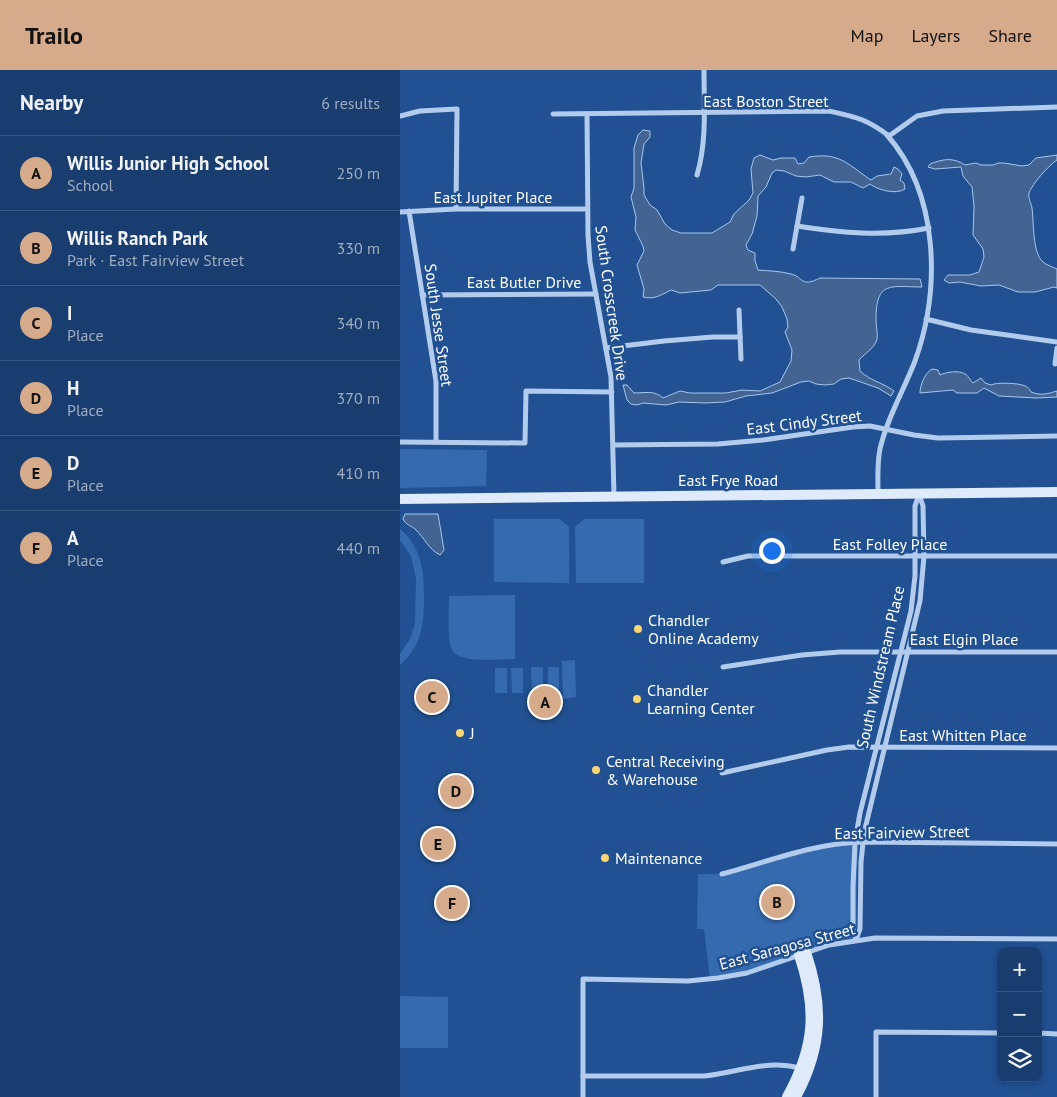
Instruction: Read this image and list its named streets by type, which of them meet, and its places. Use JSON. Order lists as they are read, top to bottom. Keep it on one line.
{"streets":{"street":["East Boston Street","East Jupiter Place","East Butler Drive","South Crosscreek Drive","South Jesse Street","East Cindy Street","East Frye Road","East Folley Place","East Elgin Place","South Windstream Place","East Whitten Place","East Fairview Street","East Saragosa Street"]},"crossings":[["East Boston Street","South Crosscreek Drive"],["East Jupiter Place","South Crosscreek Drive"],["East Jupiter Place","South Jesse Street"],["East Butler Drive","South Crosscreek Drive"],["East Butler Drive","South Jesse Street"],["South Crosscreek Drive","East Cindy Street"],["South Crosscreek Drive","East Frye Road"],["East Frye Road","South Windstream Place"],["East Folley Place","South Windstream Place"],["East Elgin Place","South Windstream Place"],["South Windstream Place","East Whitten Place"],["South Windstream Place","East Fairview Street"],["South Windstream Place","East Saragosa Street"]],"places":["Chandler Online Academy","Chandler Learning Center","J","Central Receiving & Warehouse","Maintenance"],"page":{"header":"Trailo","nav":["Map","Layers","Share"],"heading":["Nearby","6 results"],"list":[{"mark":"A","name":"Willis Junior High School","note":"School","value":"250 m"},{"mark":"B","name":"Willis Ranch Park","note":"Park · East Fairview Street","value":"330 m"},{"mark":"C","name":"I","note":"Place","value":"340 m"},{"mark":"D","name":"H","note":"Place","value":"370 m"},{"mark":"E","name":"D","note":"Place","value":"410 m"},{"mark":"F","name":"A","note":"Place","value":"440 m"}],"pins":["C","A","D","E","B","F"],"map_buttons":["+","−"]}}
